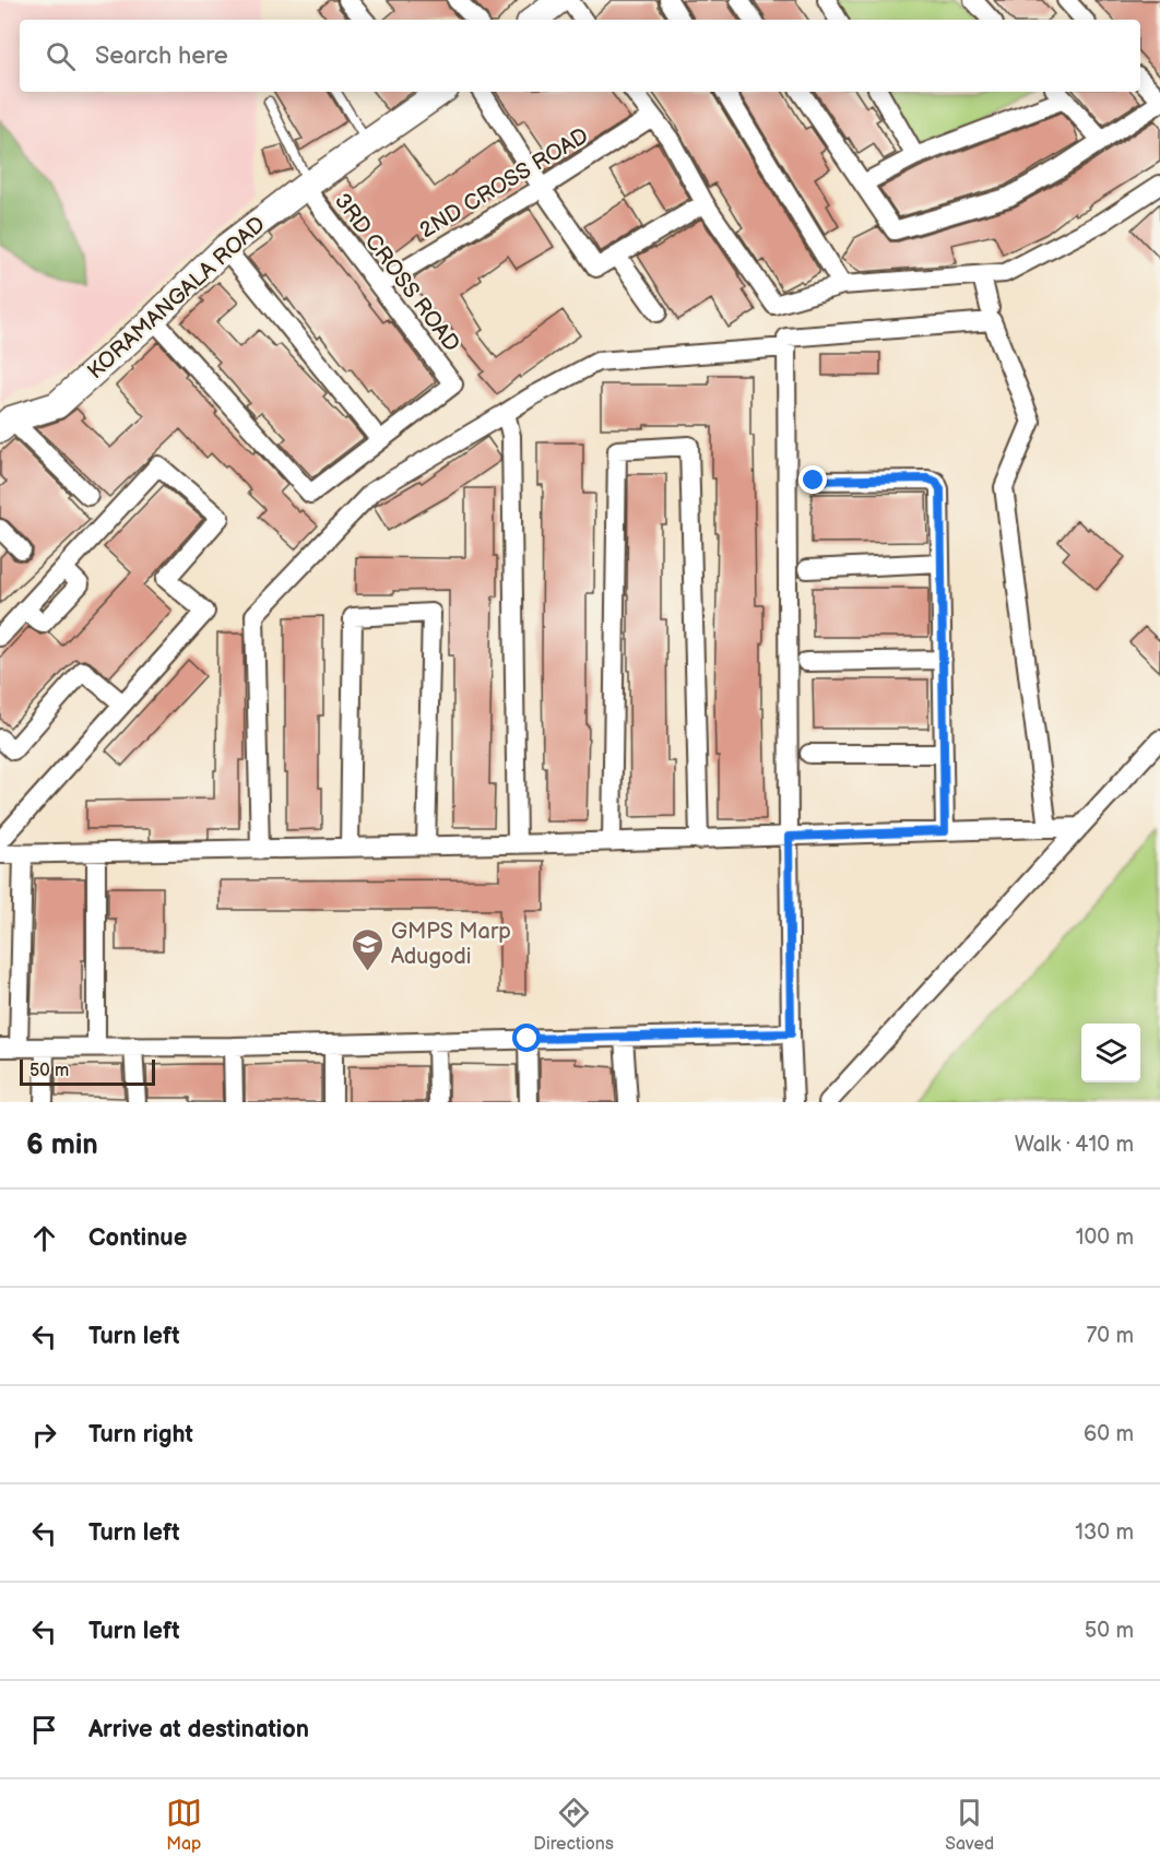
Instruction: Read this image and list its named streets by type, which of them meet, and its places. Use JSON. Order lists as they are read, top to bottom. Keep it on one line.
{"streets":{"street":["2ND CROSS ROAD","3RD CROSS ROAD","KORAMANGALA ROAD"]},"crossings":[["2ND CROSS ROAD","3RD CROSS ROAD"],["3RD CROSS ROAD","KORAMANGALA ROAD"]],"places":{"school or university":["GMPS Marp Adugodi"]},"scale_bar":"50 m","page":{"search":"Search here","scale":"50 m","heading":["6 min","Walk · 410 m"],"list":[["Continue","100 m"],["Turn left","70 m"],["Turn right","60 m"],["Turn left","130 m"],["Turn left","50 m"],"Arrive at destination"],"nav":["Map","Directions","Saved"]}}
